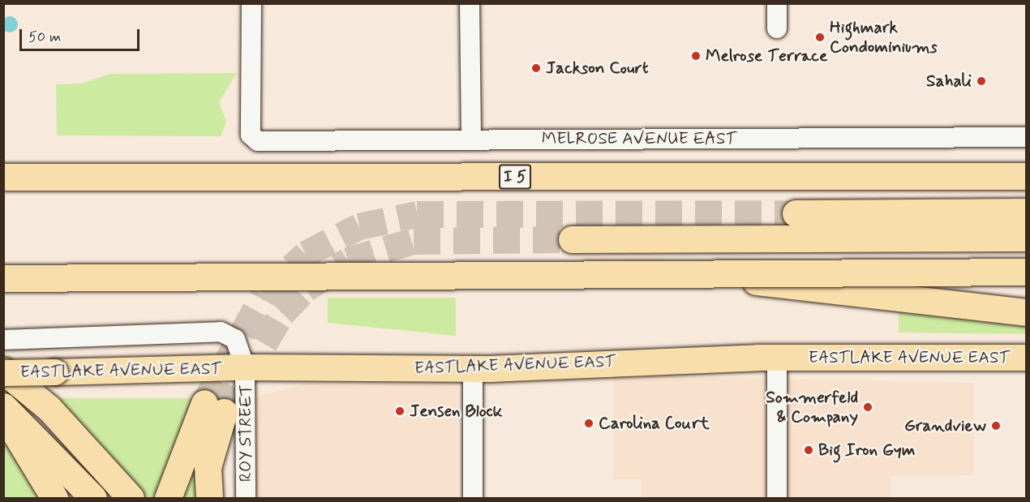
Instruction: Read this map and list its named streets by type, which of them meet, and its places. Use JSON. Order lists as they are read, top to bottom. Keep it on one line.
{"streets":{"highway":["I 5"],"main road":["EASTLAKE AVENUE EAST"],"street":["MELROSE AVENUE EAST","ROY STREET"]},"crossings":[["EASTLAKE AVENUE EAST","ROY STREET"]],"places":["Highmark Condominiums","Melrose Terrace","Jackson Court","Sahali","Sommerfeld & Company","Jensen Block","Carolina Court","Grandview","Big Iron Gym"],"scale_bar":"50 m"}
